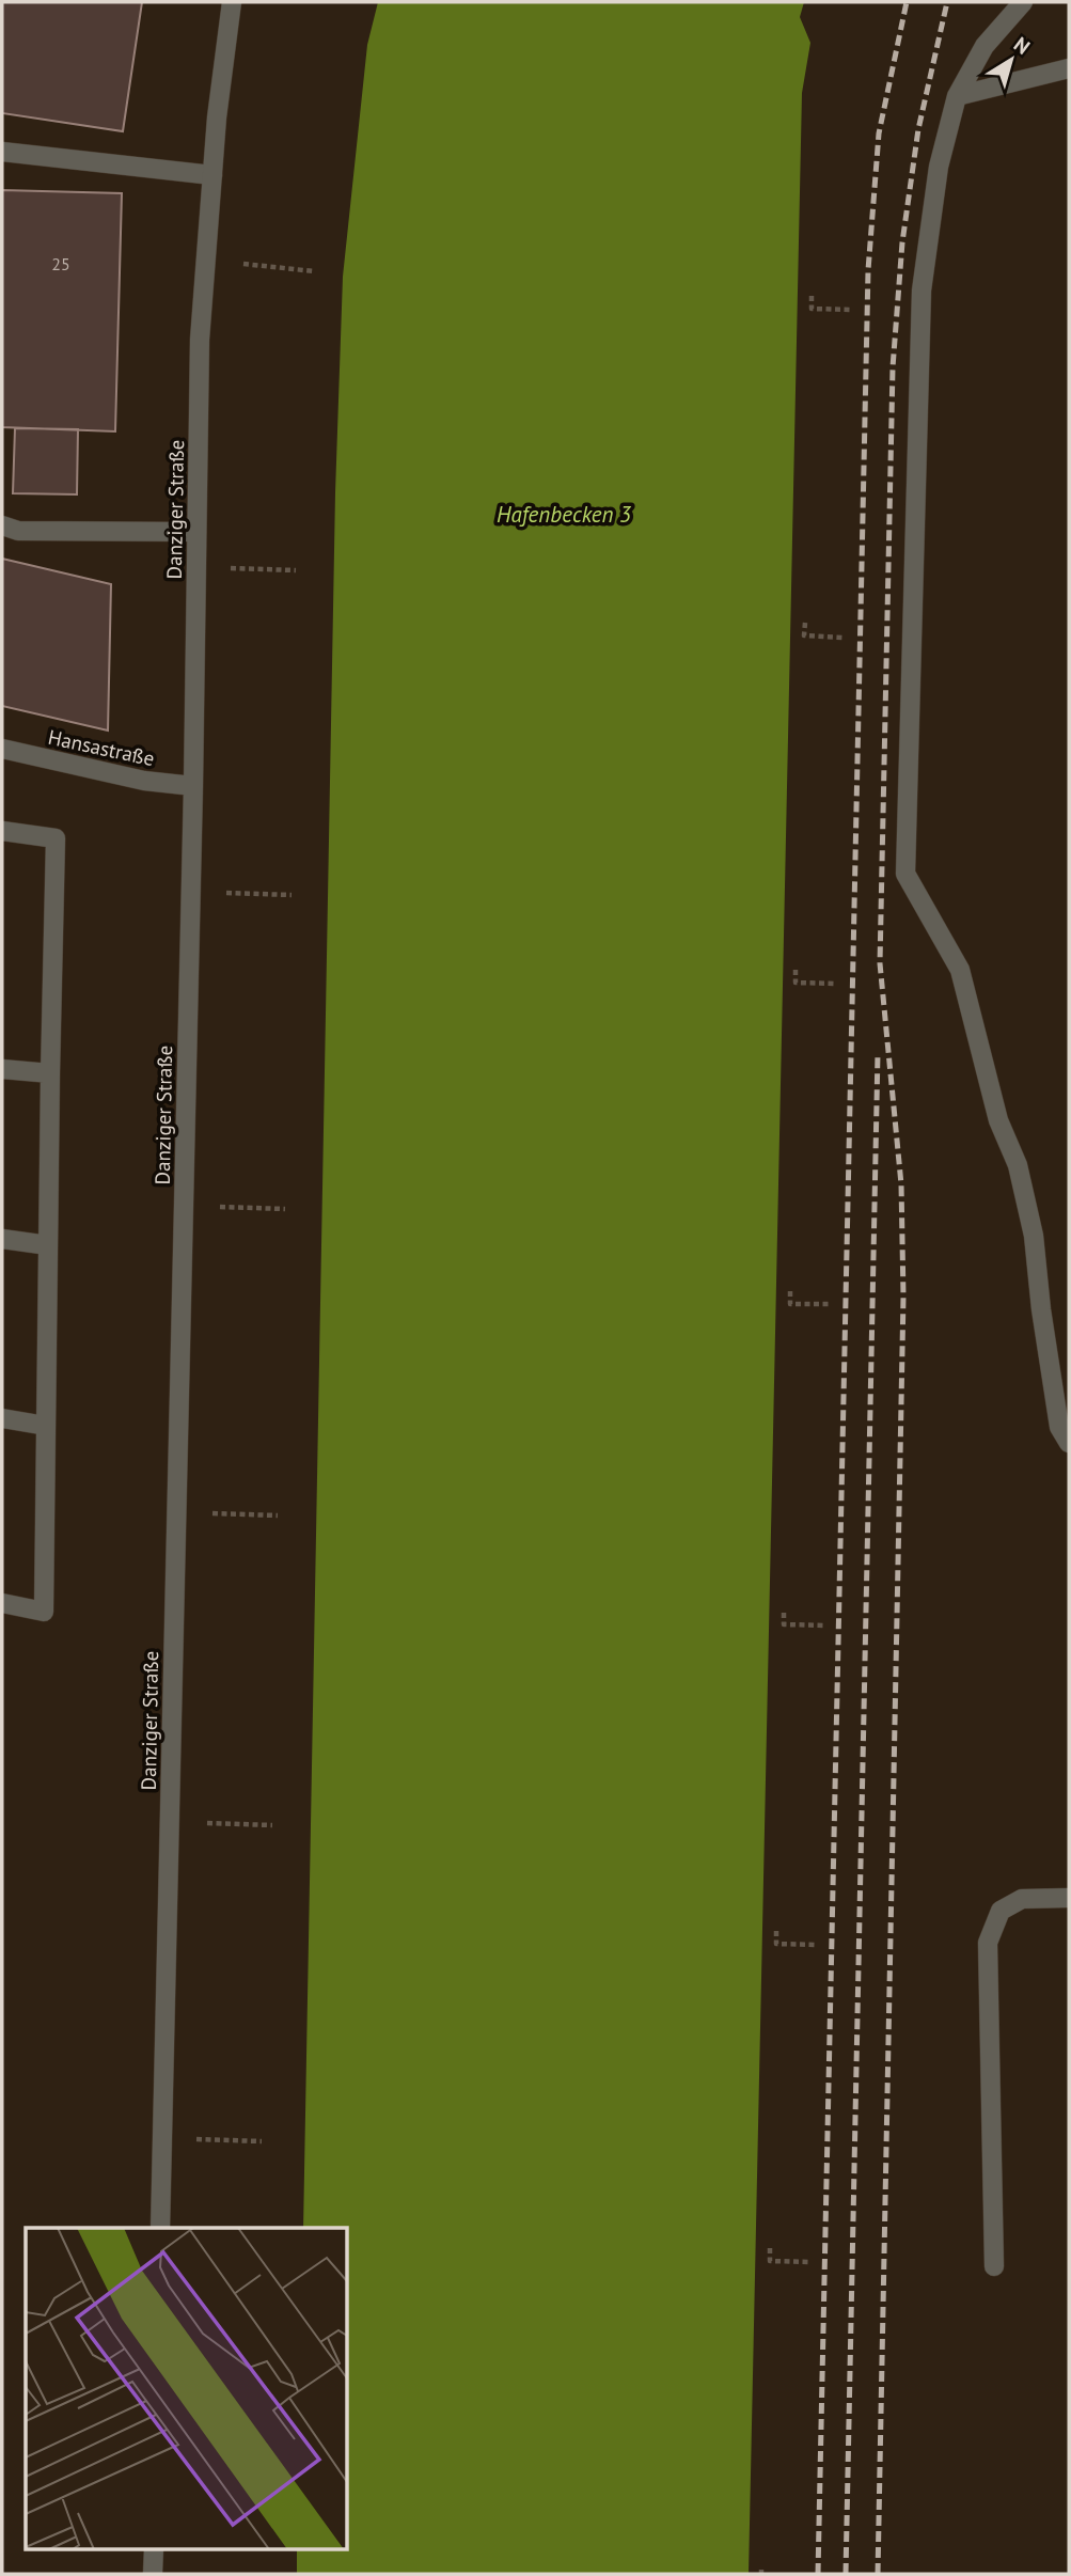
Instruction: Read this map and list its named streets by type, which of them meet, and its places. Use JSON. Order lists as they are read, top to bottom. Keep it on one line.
{"streets":{"street":["Danziger Straße","Hansastraße"]},"crossings":[["Danziger Straße","Hansastraße"]],"water":["Hafenbecken 3"],"house_numbers":["25"],"north":"top right"}
